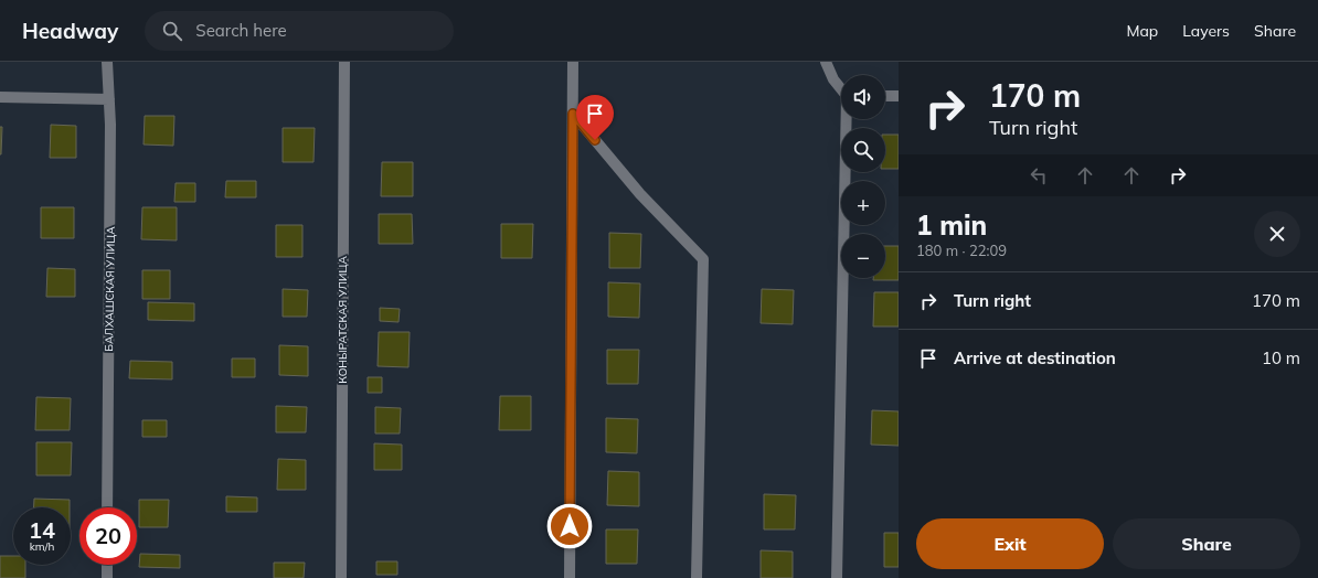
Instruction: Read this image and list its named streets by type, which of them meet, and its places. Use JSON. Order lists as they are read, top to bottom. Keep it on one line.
{"streets":{"street":["БАЛХАШСКАЯ УЛИЦА","КОНЫРАТСКАЯ УЛИЦА"]},"page":{"header":"Headway","search":"Search here","nav":["Map","Layers","Share"],"turn":["170 m","Turn right"],"map_buttons":["+","−"],"heading":["1 min","180 m · 22:09"],"list":[{"name":"Turn right","value":"170 m"},{"name":"Arrive at destination","value":"10 m"}],"speed":"14 km/h","limit":"20","buttons":["Exit","Share"]}}
